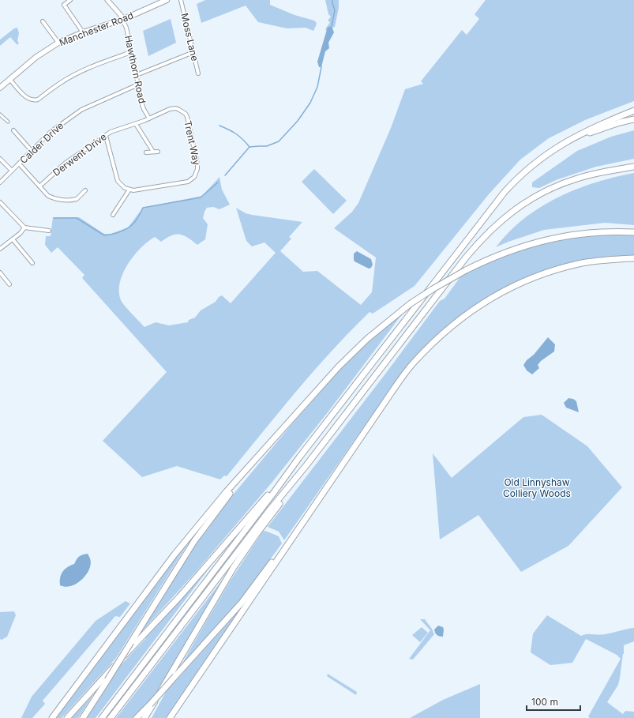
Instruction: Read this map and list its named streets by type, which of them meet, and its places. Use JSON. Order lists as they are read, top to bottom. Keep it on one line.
{"streets":{"main road":["Manchester Road"],"street":["Moss Lane","Hawthorn Road","Calder Drive","Trent Way","Derwent Drive"]},"crossings":[["Manchester Road","Hawthorn Road"],["Hawthorn Road","Calder Drive"],["Hawthorn Road","Trent Way"],["Hawthorn Road","Derwent Drive"],["Trent Way","Derwent Drive"]],"parks":["Old Linnyshaw Colliery Woods"],"scale_bar":"100 m"}
